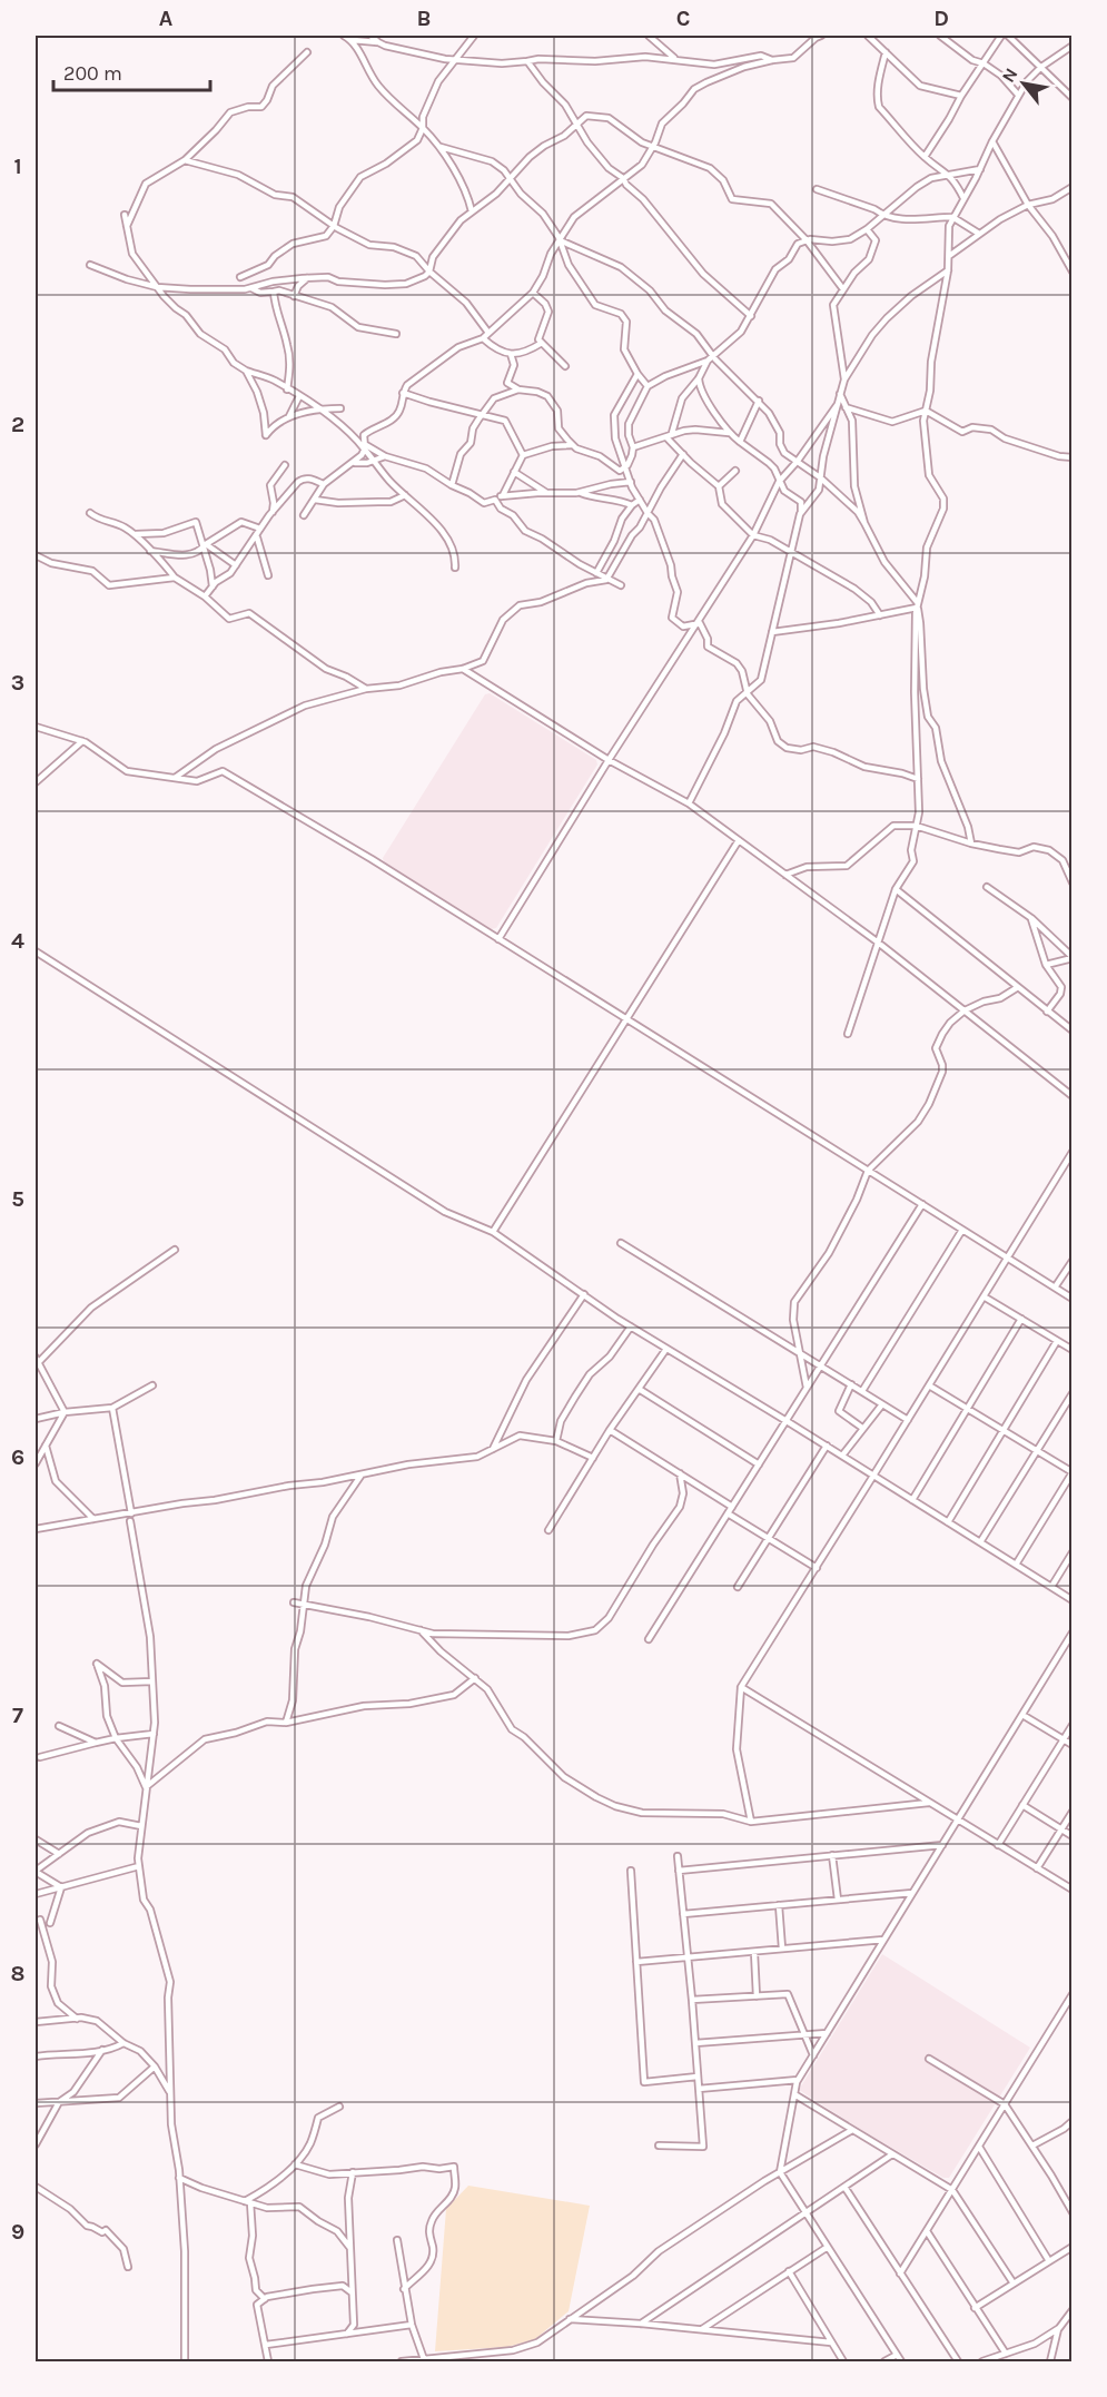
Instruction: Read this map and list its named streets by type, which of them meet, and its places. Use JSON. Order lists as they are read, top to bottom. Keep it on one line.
{"scale_bar":"200 m","north":"top left","grid":{"columns":["A","B","C","D"],"rows":["1","2","3","4","5","6","7","8","9"]}}
